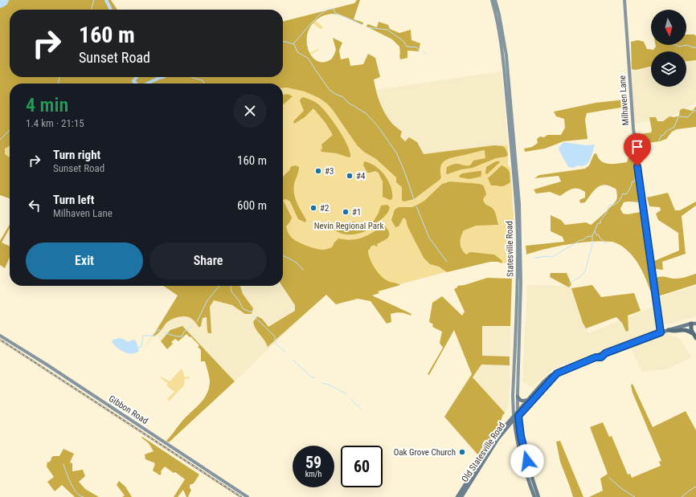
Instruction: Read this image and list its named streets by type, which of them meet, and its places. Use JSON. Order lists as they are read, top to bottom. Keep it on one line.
{"streets":{"main road":["Milhaven Lane","Statesville Road","Gibbon Road","Old Statesville Road"]},"crossings":[["Statesville Road","Old Statesville Road"]],"parks":["Nevin Regional Park"],"places":["#3","#4","#2","#1","Oak Grove Church"],"north":"bottom","page":{"turn":["160 m","Sunset Road"],"heading":["4 min","1.4 km · 21:15"],"list":[{"name":"Turn right","note":"Sunset Road","value":"160 m"},{"name":"Turn left","note":"Milhaven Lane","value":"600 m"}],"buttons":["Exit","Share"],"speed":"59 km/h","limit":"60"}}
